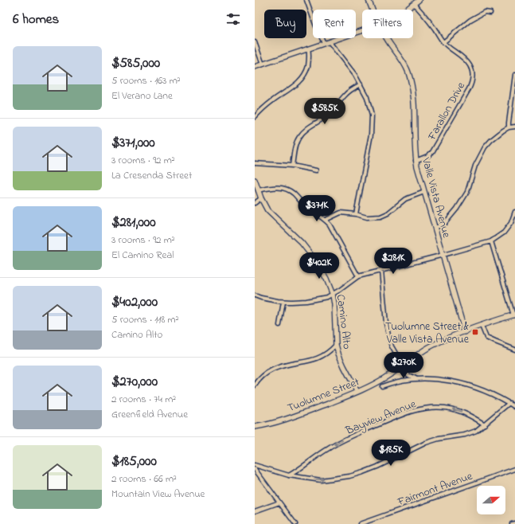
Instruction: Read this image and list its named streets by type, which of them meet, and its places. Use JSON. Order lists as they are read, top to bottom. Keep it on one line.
{"streets":{"street":["Farallon Drive","Valle Vista Avenue","Camino Alto","Tuolumne Street","Bayview Avenue","Fairmont Avenue"]},"crossings":[["Farallon Drive","Valle Vista Avenue"],["Valle Vista Avenue","Tuolumne Street"],["Camino Alto","Tuolumne Street"]],"places":{"transit":["Tuolumne Street & Valle Vista Avenue"]},"north":"right","page":{"heading":"6 homes","chip":["Buy","Rent","Filters"],"list":[{"name":"$585,000","note":"5 rooms · 163 m² · El Verano Lane"},{"name":"$371,000","note":"3 rooms · 92 m² · La Cresenda Street"},{"name":"$281,000","note":"3 rooms · 92 m² · El Camino Real"},{"name":"$402,000","note":"5 rooms · 118 m² · Camino Alto"},{"name":"$270,000","note":"2 rooms · 74 m² · Greenfield Avenue"},{"name":"$185,000","note":"2 rooms · 66 m² · Mountain View Avenue"}],"price":["$585K","$371K","$281K","$402K","$270K","$185K"]}}
